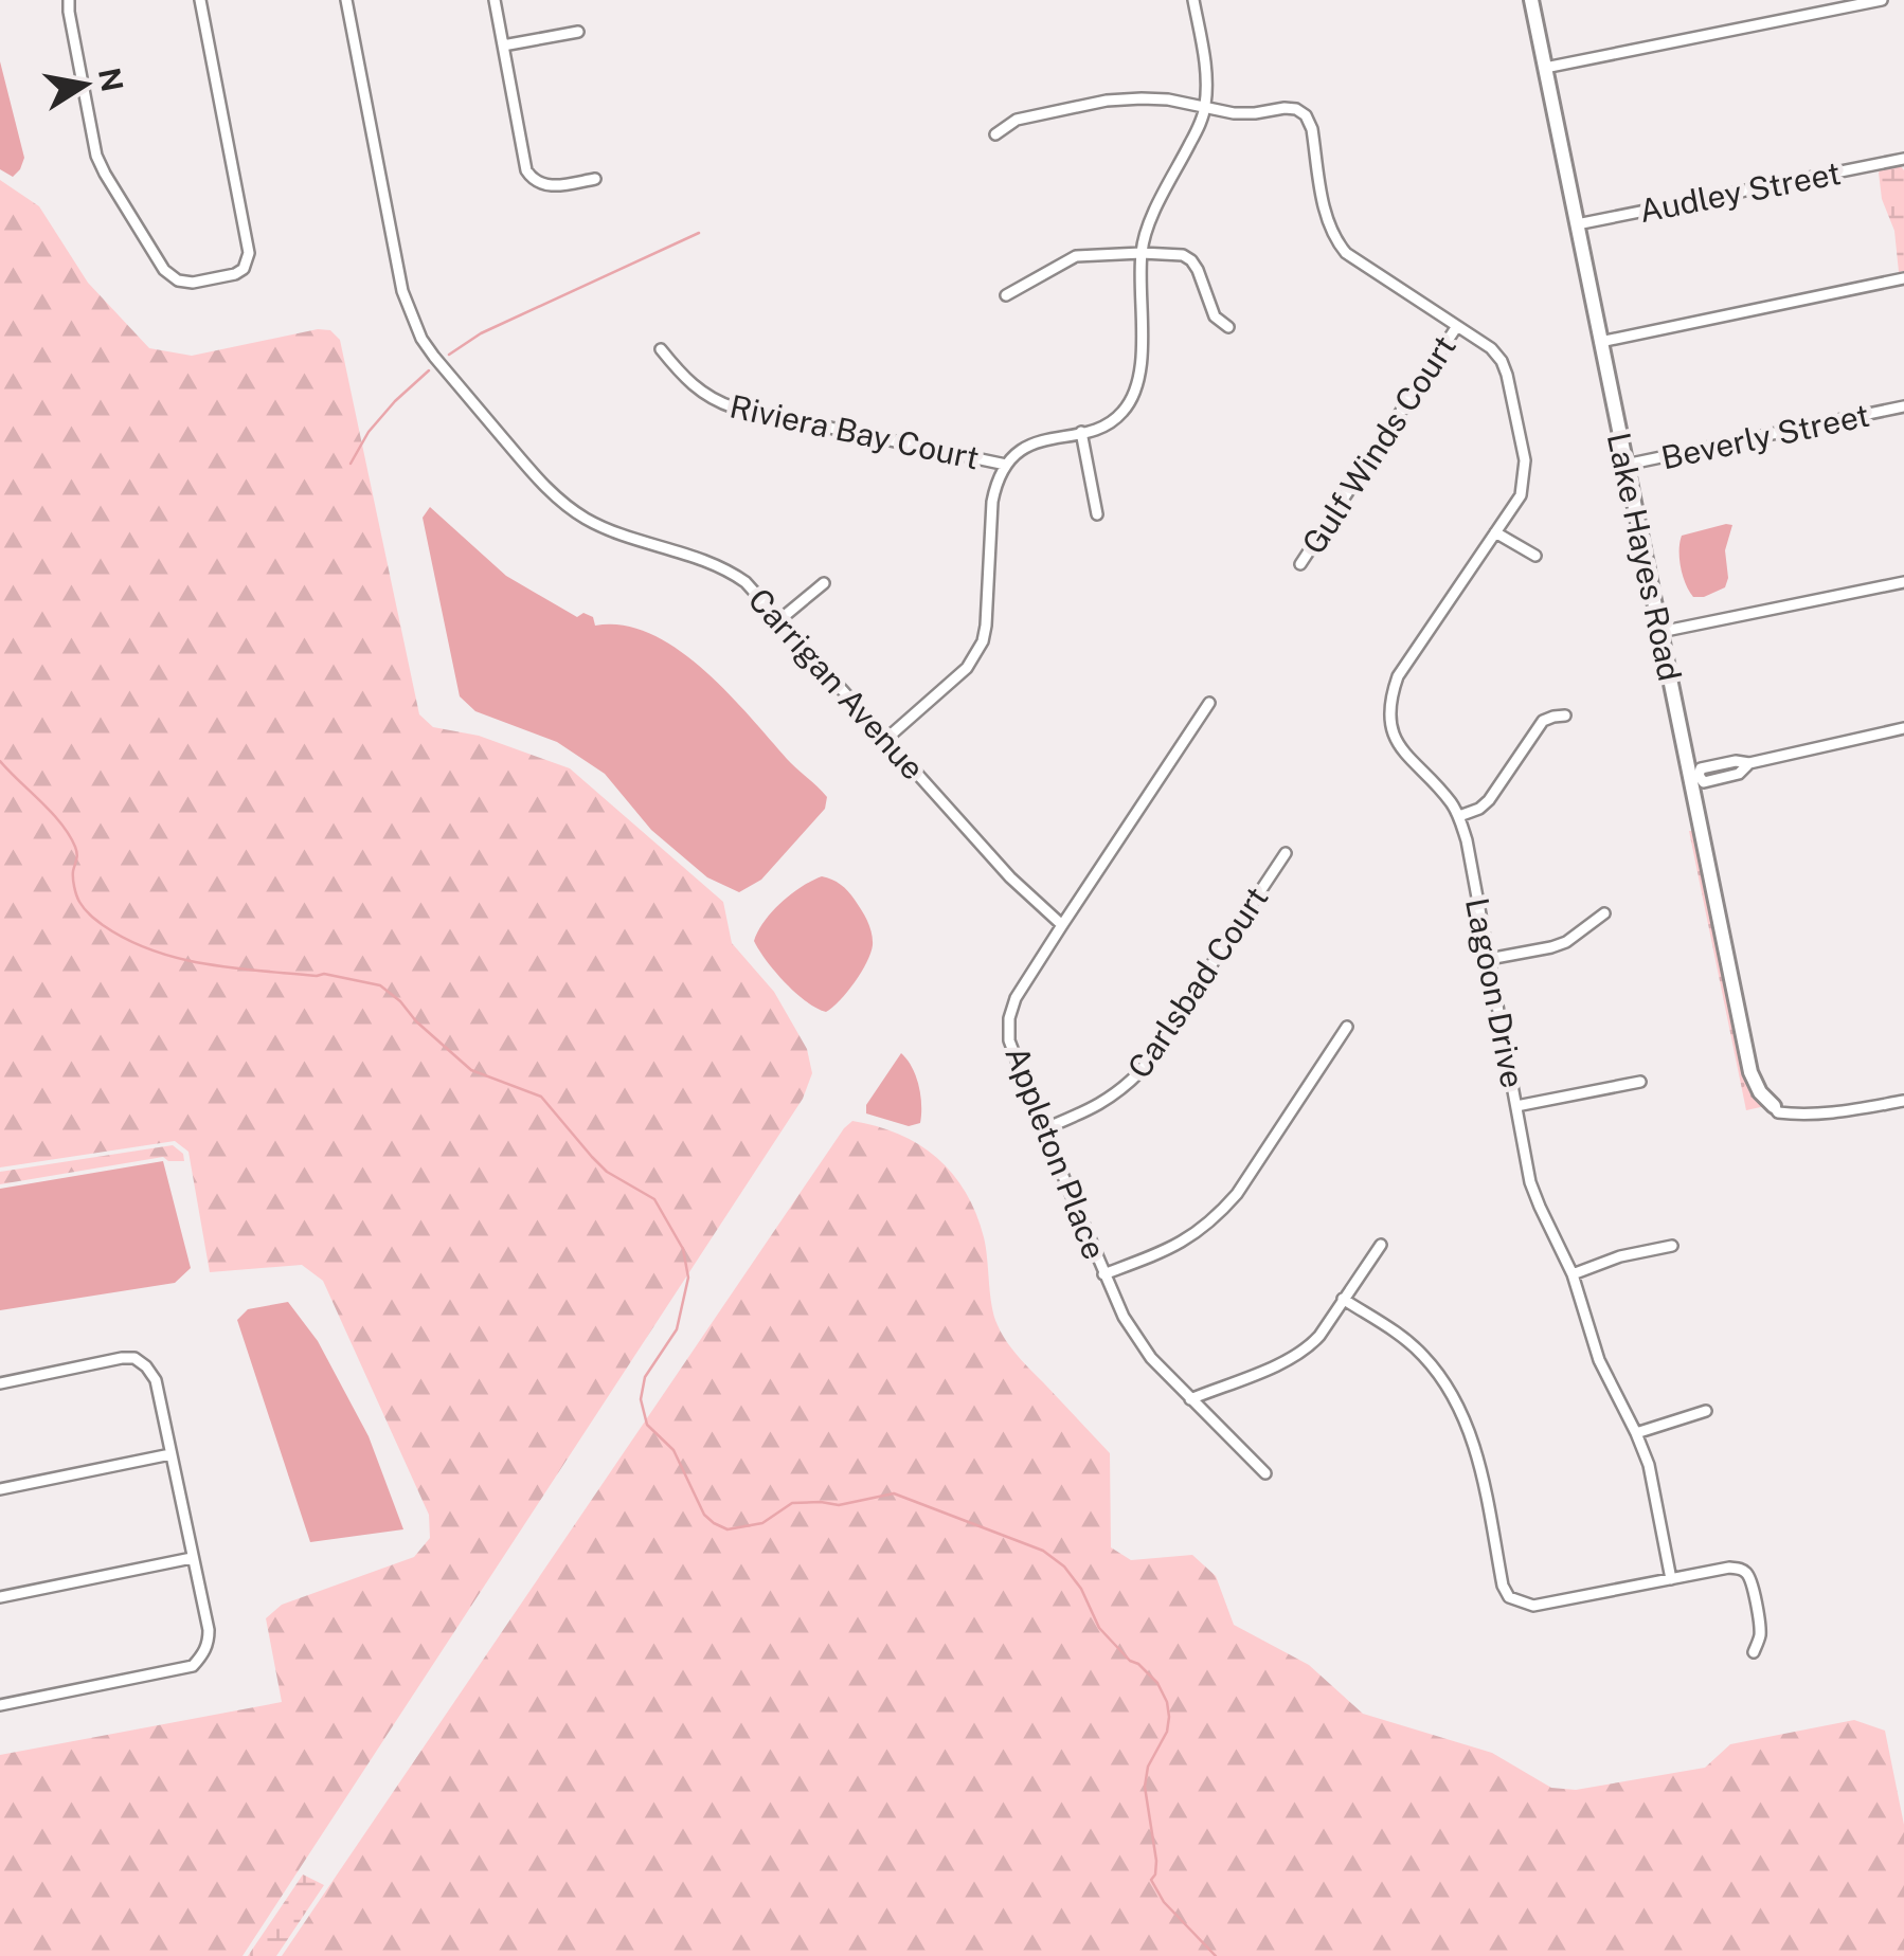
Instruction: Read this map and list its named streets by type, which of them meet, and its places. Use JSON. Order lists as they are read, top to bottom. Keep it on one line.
{"streets":{"street":["Audley Street","Riviera Bay Court","Beverly Street","Gulf Winds Court","Lake Hayes Road","Carrigan Avenue","Carlsbad Court","Lagoon Drive","Appleton Place"]},"crossings":[["Audley Street","Lake Hayes Road"],["Beverly Street","Lake Hayes Road"],["Gulf Winds Court","Lagoon Drive"],["Carrigan Avenue","Appleton Place"],["Carlsbad Court","Appleton Place"]],"north":"right"}
